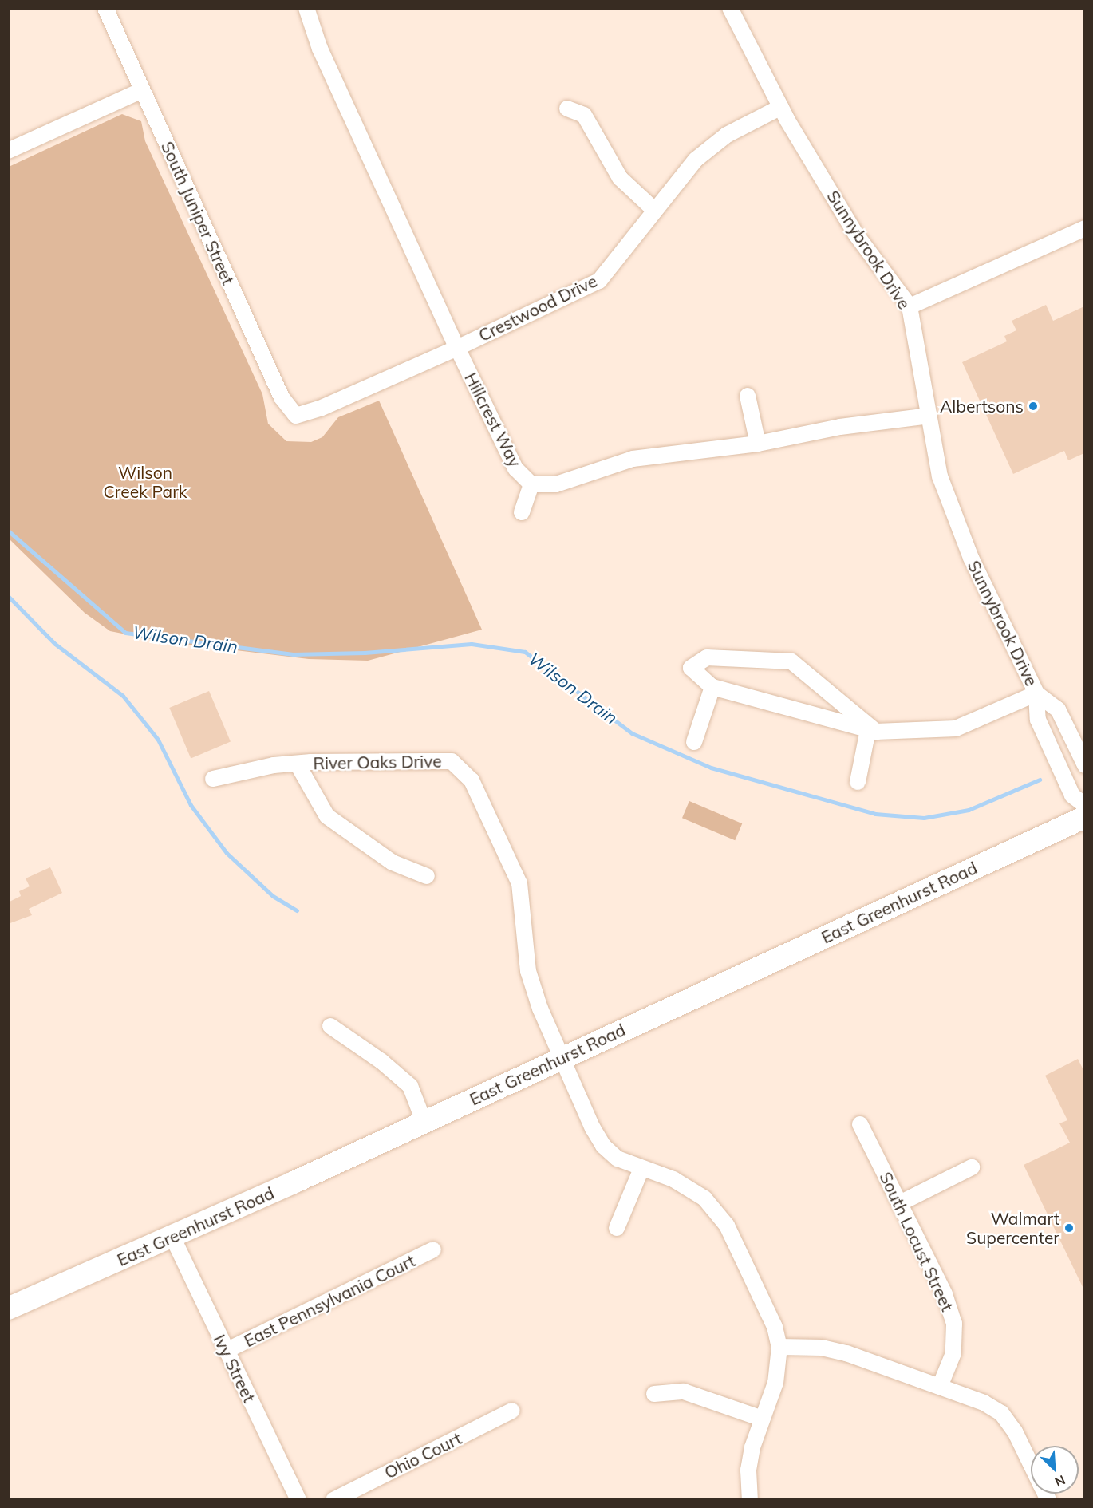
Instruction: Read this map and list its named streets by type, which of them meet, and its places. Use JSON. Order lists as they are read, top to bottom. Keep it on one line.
{"streets":{"main road":["East Greenhurst Road"],"street":["South Juniper Street","Sunnybrook Drive","Crestwood Drive","Hillcrest Way","River Oaks Drive","South Locust Street","East Pennsylvania Court","Ivy Street","Ohio Court"]},"crossings":[["South Juniper Street","Crestwood Drive"],["Sunnybrook Drive","Crestwood Drive"],["Sunnybrook Drive","Hillcrest Way"],["Crestwood Drive","Hillcrest Way"],["River Oaks Drive","East Greenhurst Road"],["East Greenhurst Road","Ivy Street"],["East Pennsylvania Court","Ivy Street"]],"water":["Wilson Drain"],"parks":["Wilson Creek Park"],"places":["Albertsons","Walmart Supercenter"],"north":"bottom right"}
